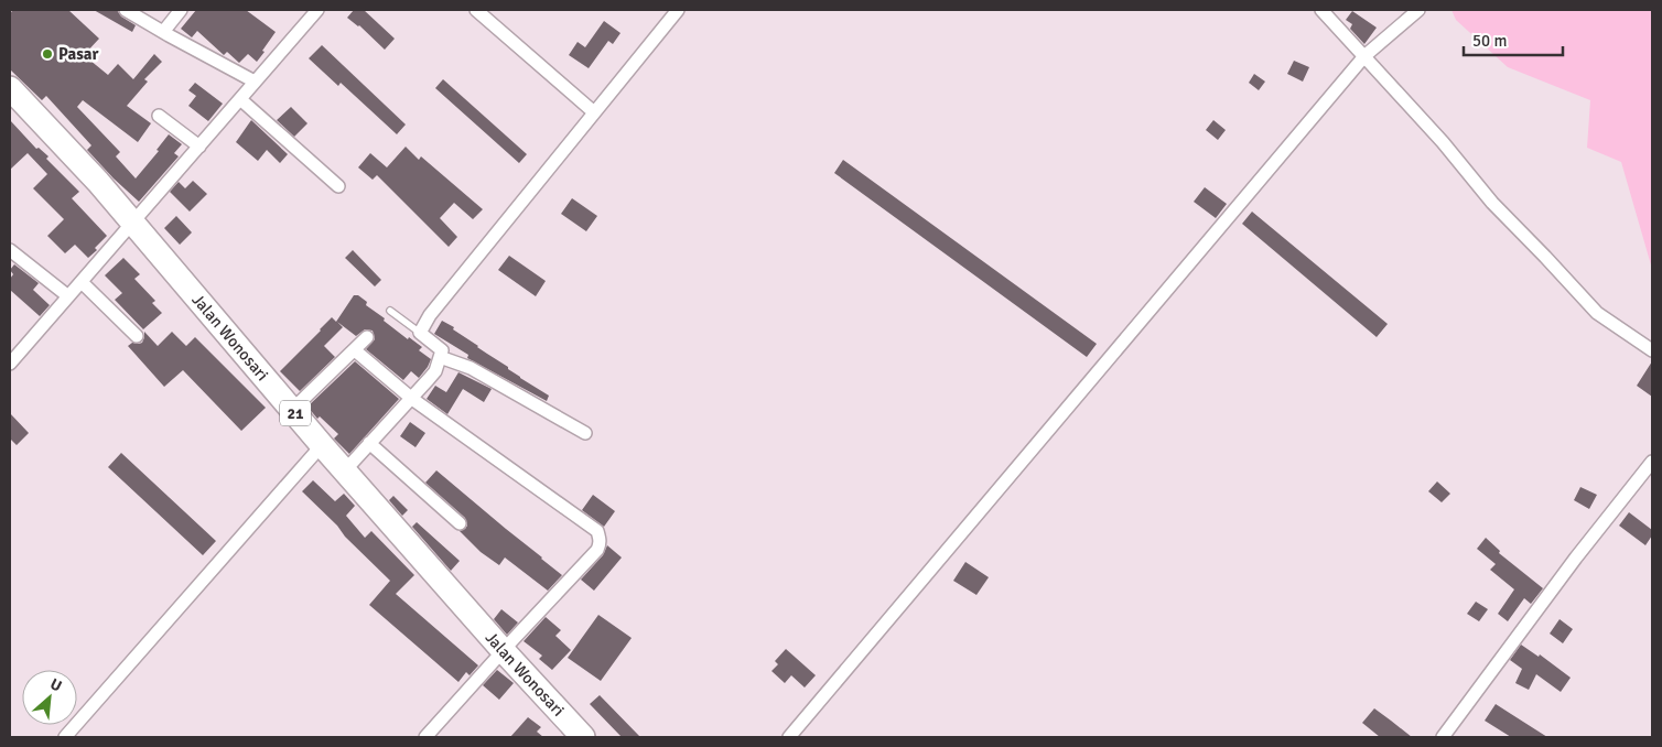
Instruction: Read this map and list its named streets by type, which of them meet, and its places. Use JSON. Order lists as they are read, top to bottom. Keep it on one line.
{"streets":{"highway":["Jalan Wonosari","21"]},"places":["Pasar"],"scale_bar":"50 m","north":"top right"}
